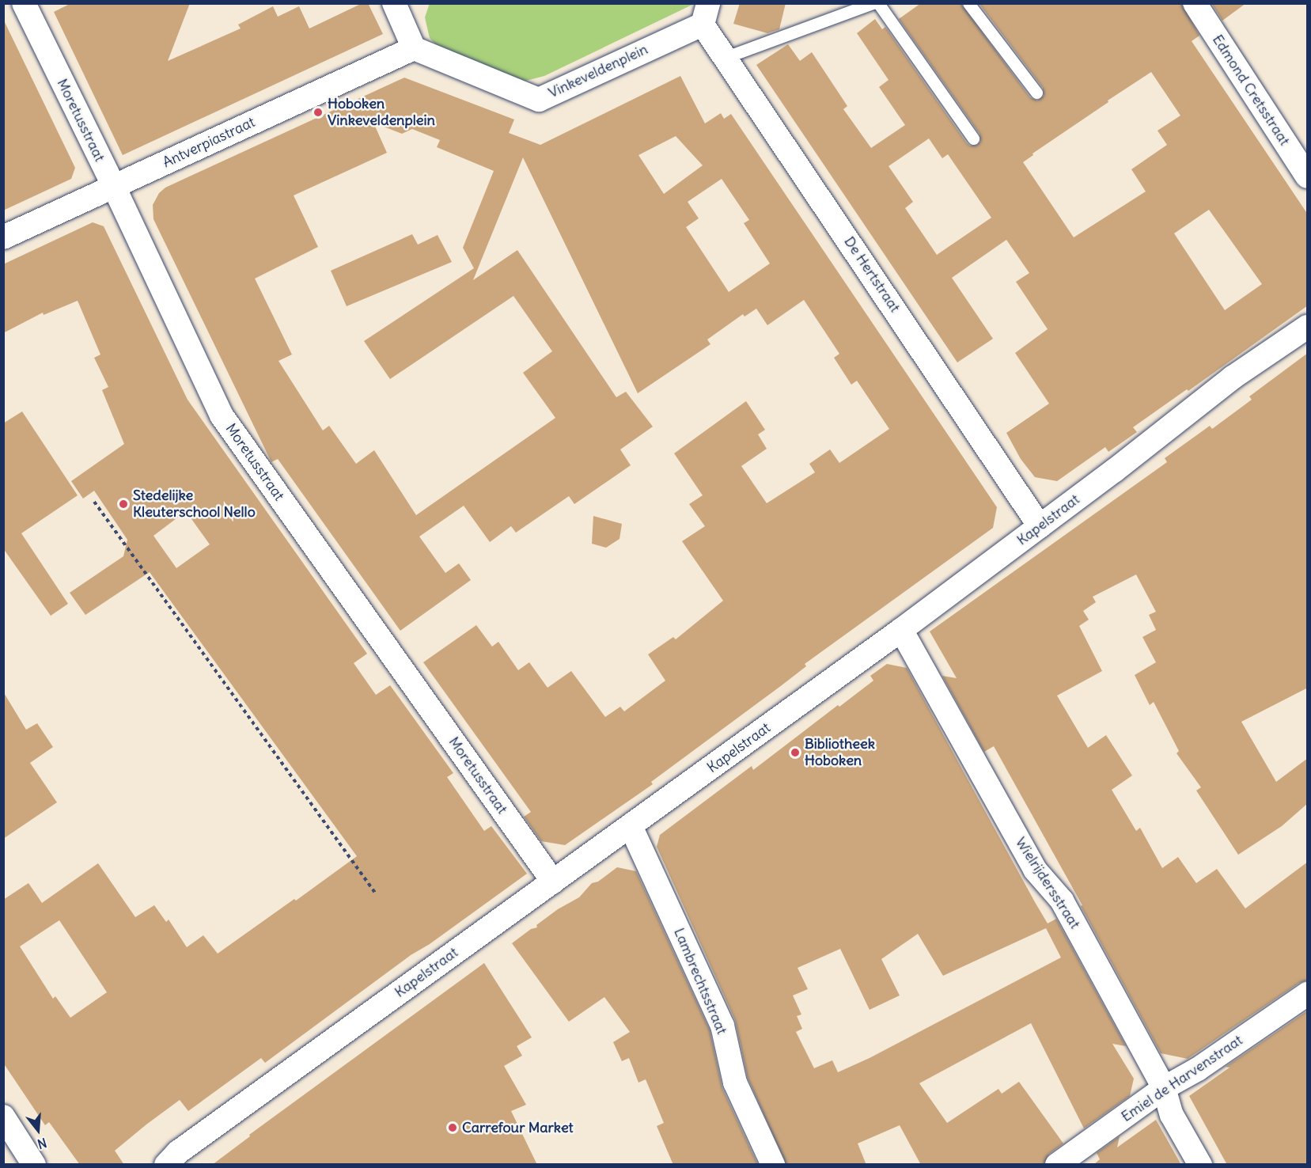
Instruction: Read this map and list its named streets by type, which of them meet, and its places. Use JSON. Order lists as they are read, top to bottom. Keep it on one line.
{"streets":{"street":["Vinkeveldenplein","Edmond Cretsstraat","Moretusstraat","Antverpiastraat","De Hertstraat","Kapelstraat","Wielrijdersstraat","Lambrechtsstraat","Emiel de Harvenstraat"]},"crossings":[["Vinkeveldenplein","Antverpiastraat"],["Vinkeveldenplein","De Hertstraat"],["Moretusstraat","Antverpiastraat"],["Moretusstraat","Kapelstraat"],["De Hertstraat","Kapelstraat"],["Kapelstraat","Wielrijdersstraat"],["Kapelstraat","Lambrechtsstraat"],["Wielrijdersstraat","Emiel de Harvenstraat"]],"places":["Hoboken Vinkeveldenplein","Stedelijke Kleuterschool Nello","Bibliotheek Hoboken","Carrefour Market"],"north":"bottom"}
